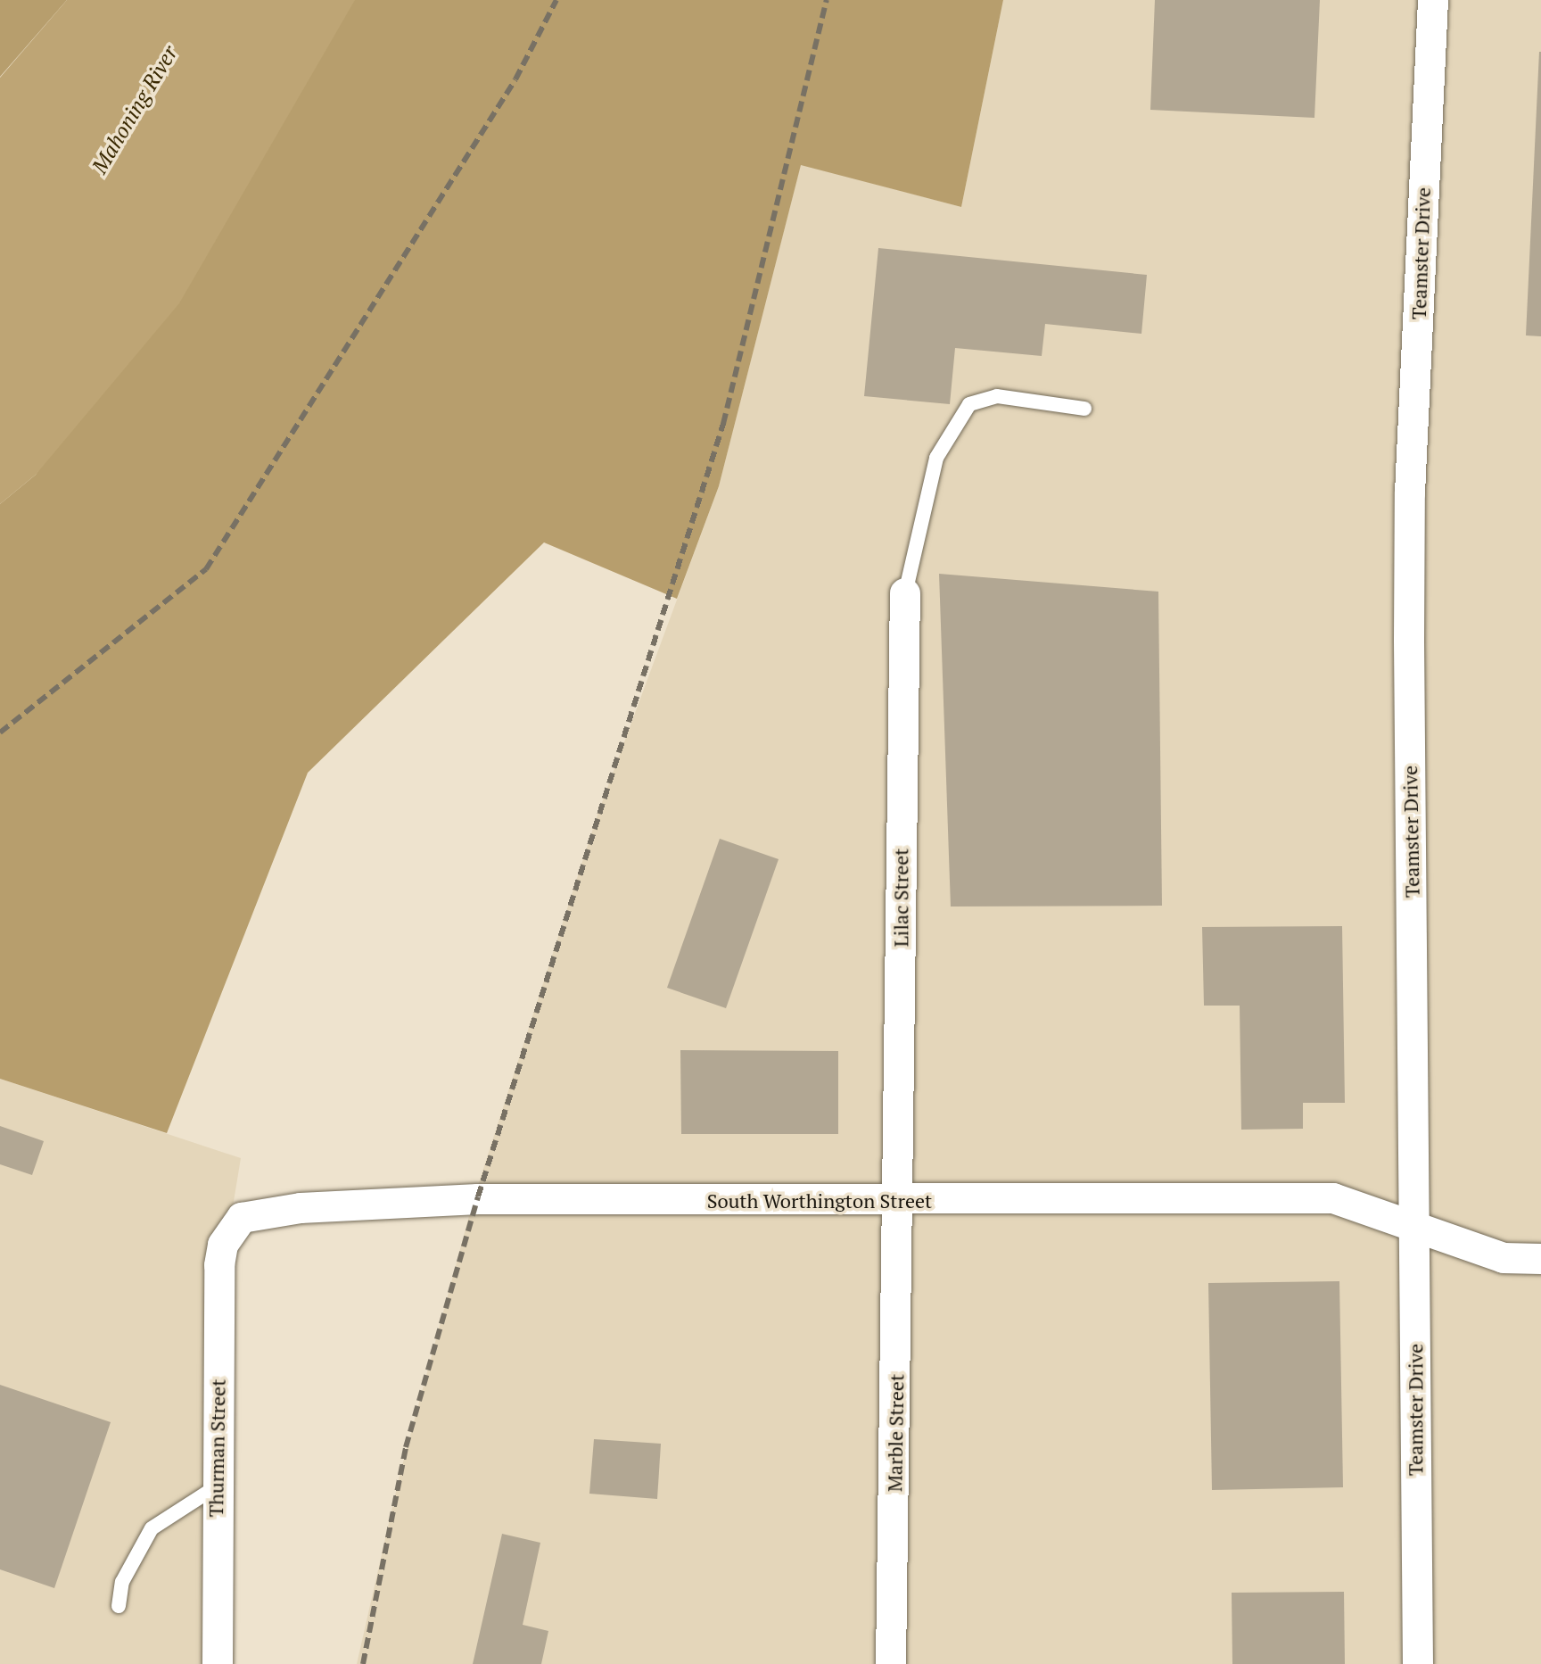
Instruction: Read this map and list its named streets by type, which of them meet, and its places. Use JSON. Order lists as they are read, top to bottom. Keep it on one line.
{"streets":{"street":["Teamster Drive","Lilac Street","South Worthington Street","Marble Street","Thurman Street"]},"crossings":[["Teamster Drive","South Worthington Street"],["Lilac Street","South Worthington Street"],["Lilac Street","Marble Street"],["South Worthington Street","Marble Street"],["South Worthington Street","Thurman Street"]],"water":["Mahoning River"]}
